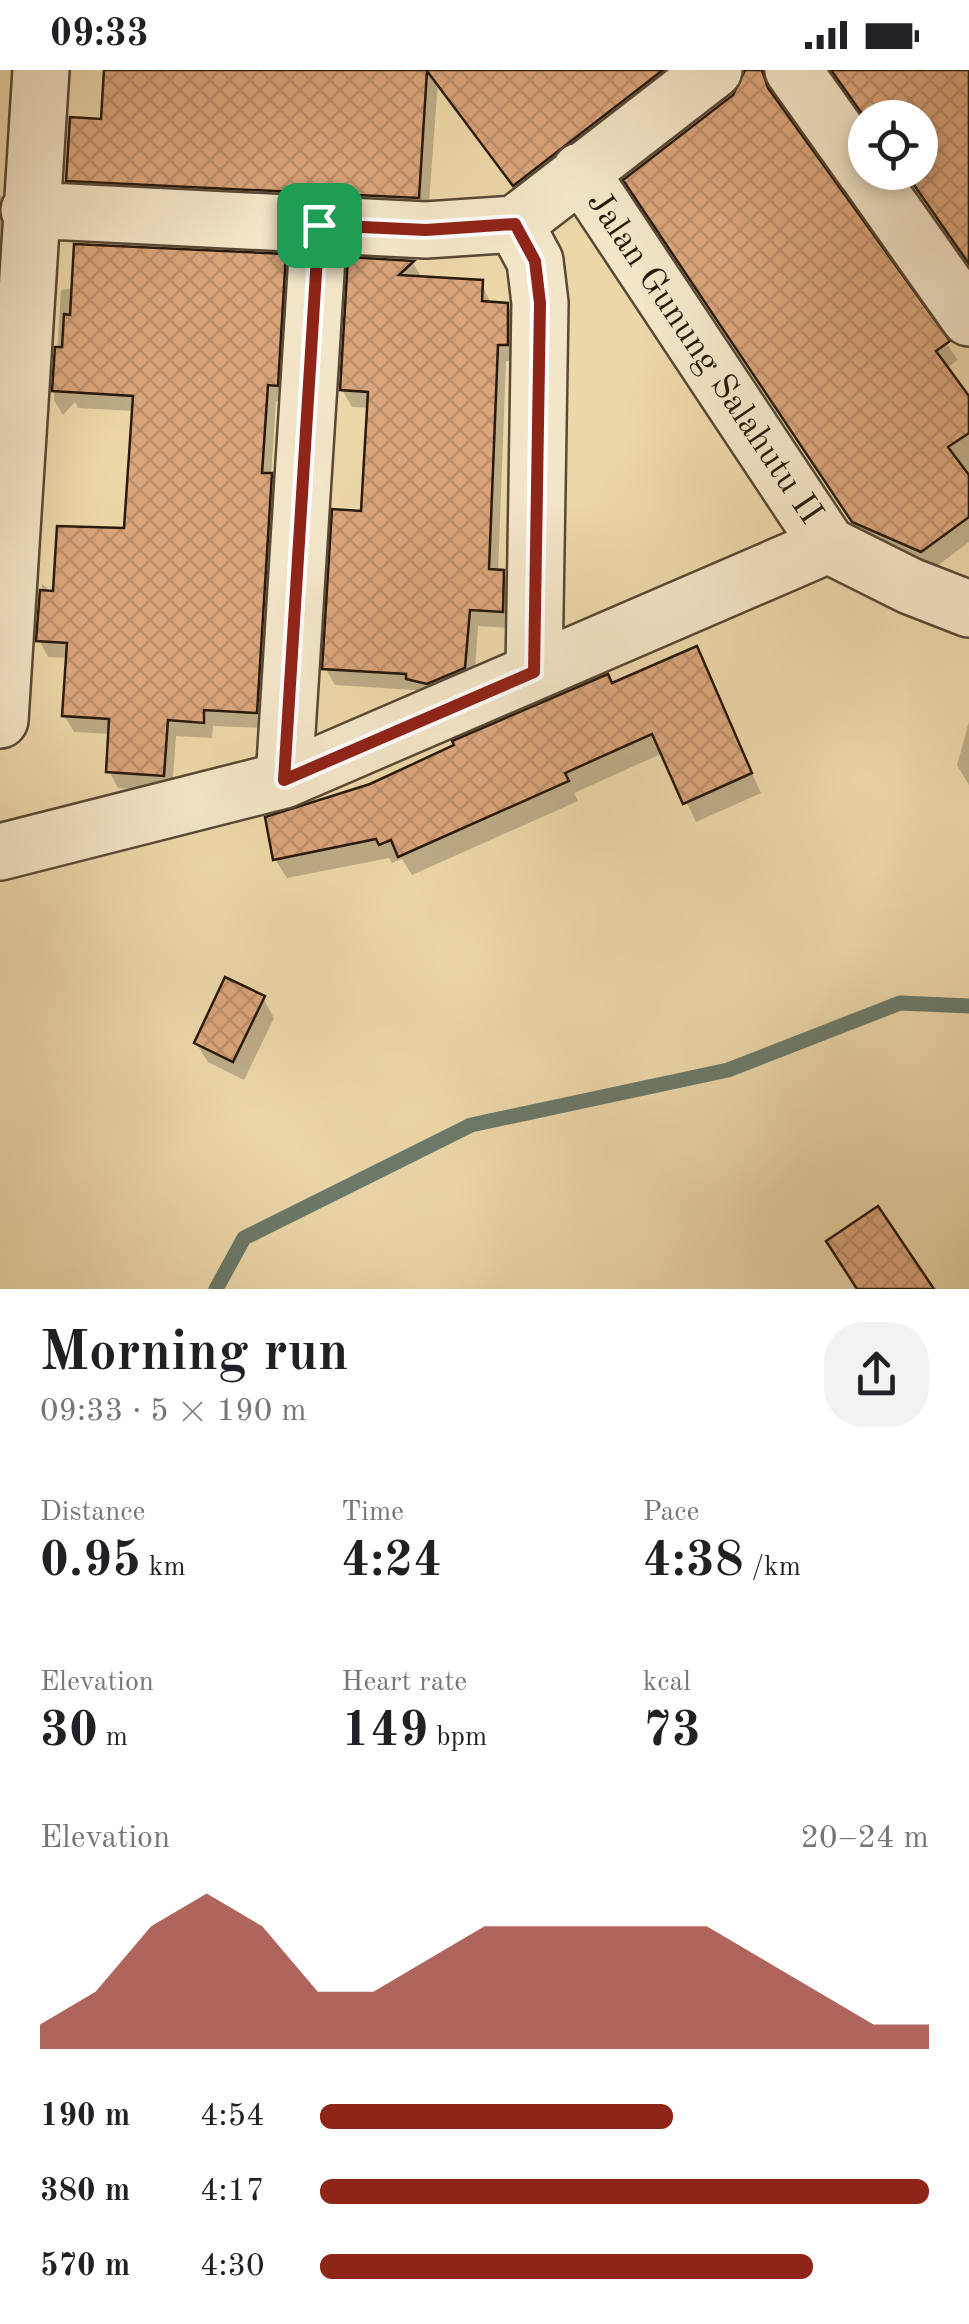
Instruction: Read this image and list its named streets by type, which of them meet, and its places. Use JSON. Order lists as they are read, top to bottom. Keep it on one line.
{"streets":{"street":["Jalan Gunung Salahutu II"]},"page":{"status":"09:33","heading":["Morning run","09:33 · 5 × 190 m"],"stats":[["Distance","0.95 km"],["Time","4:24"],["Pace","4:38 /km"],["Elevation","30 m"],["Heart rate","149 bpm"],["kcal","73"]],"chart":["Elevation","20–24 m"],"list":[{"name":"190 m","note":"4:54"},{"name":"380 m","note":"4:17"},{"name":"570 m","note":"4:30"}]}}
